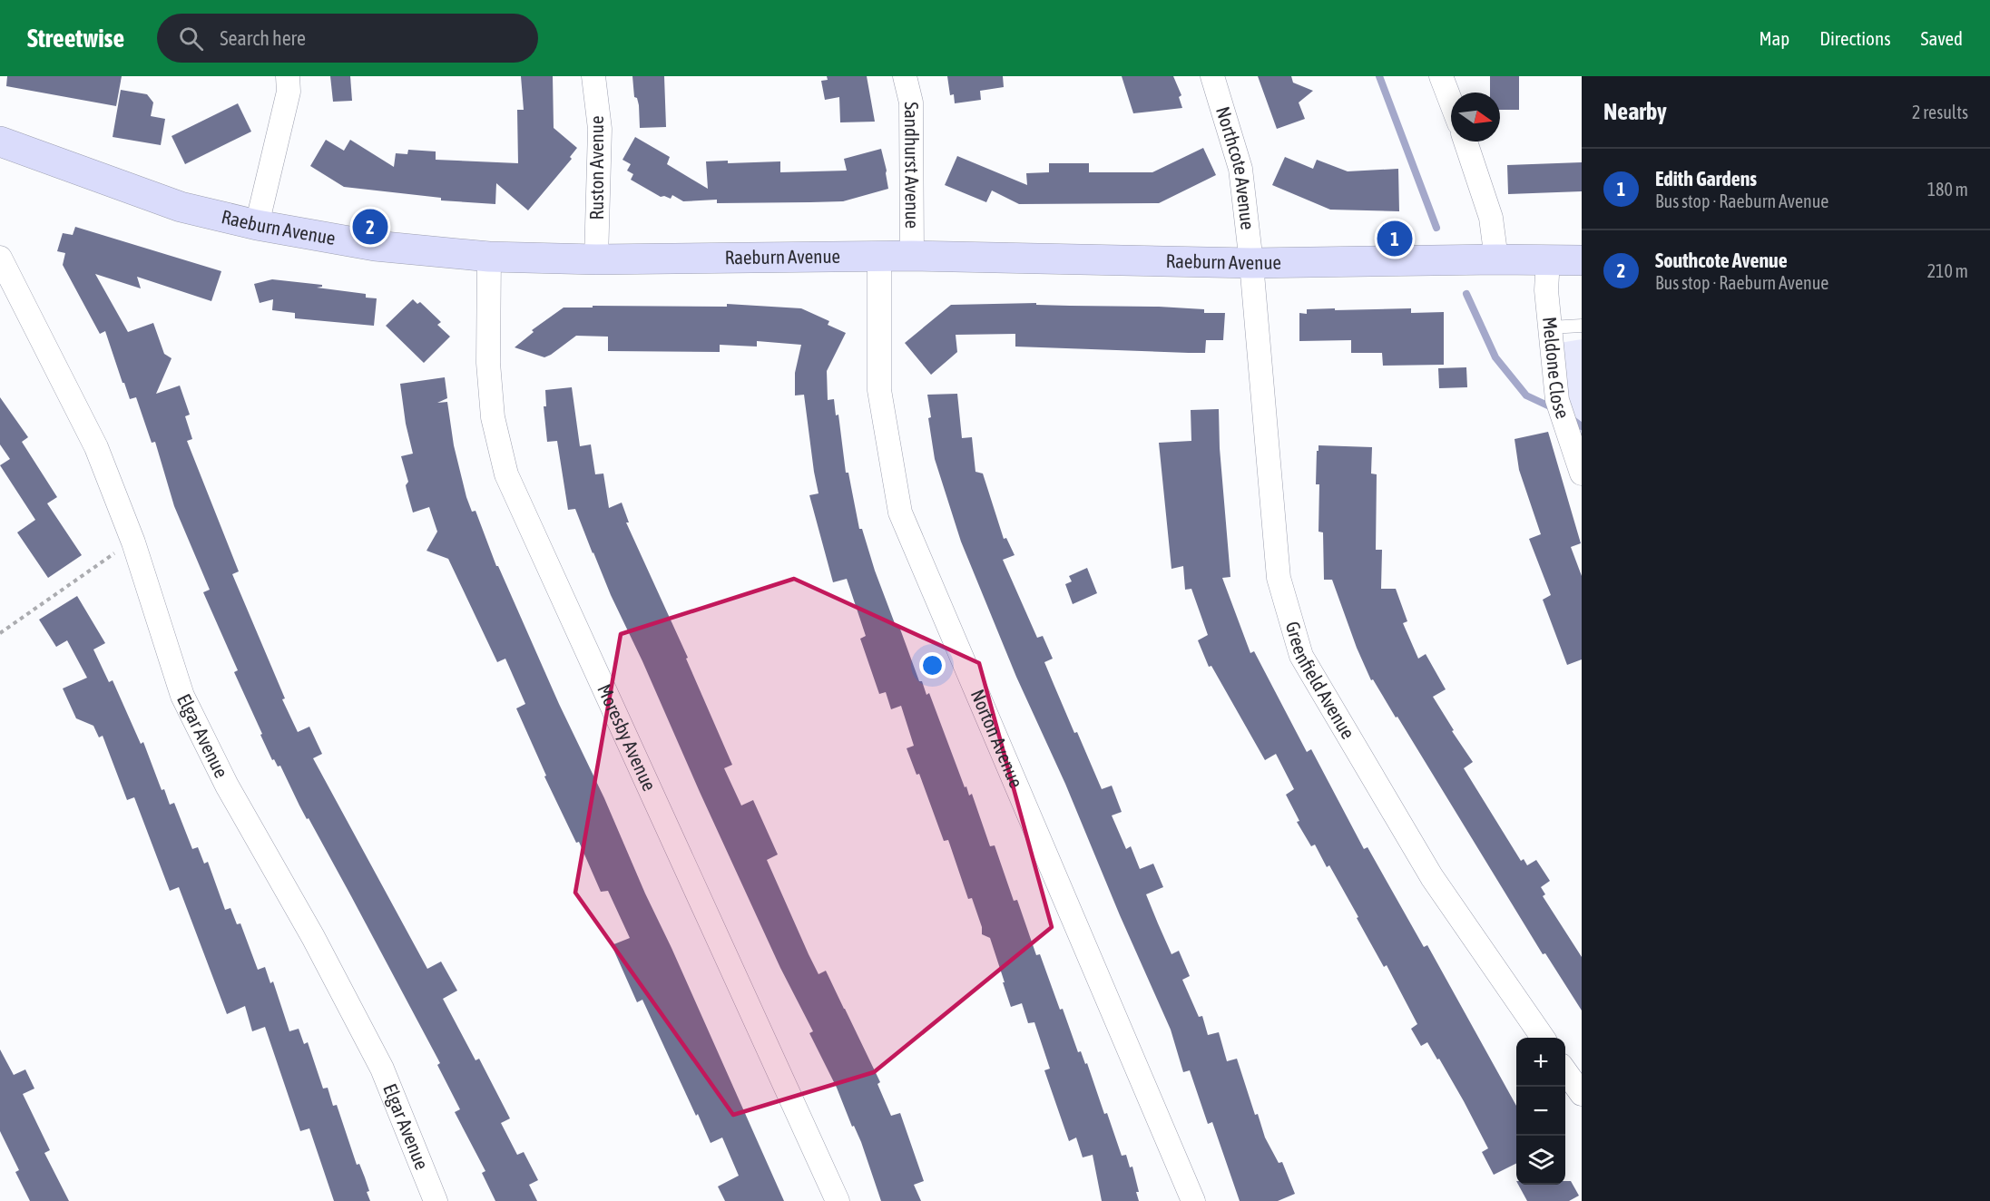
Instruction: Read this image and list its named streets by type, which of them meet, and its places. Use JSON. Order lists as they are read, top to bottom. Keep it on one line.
{"streets":{"street":["Sandhurst Avenue","Ruston Avenue","Northcote Avenue","Raeburn Avenue","Meldone Close","Greenfield Avenue","Elgar Avenue","Moresby Avenue","Norton Avenue"]},"crossings":[["Sandhurst Avenue","Raeburn Avenue"],["Ruston Avenue","Raeburn Avenue"],["Northcote Avenue","Raeburn Avenue"],["Northcote Avenue","Greenfield Avenue"],["Raeburn Avenue","Meldone Close"],["Raeburn Avenue","Greenfield Avenue"],["Raeburn Avenue","Moresby Avenue"],["Raeburn Avenue","Norton Avenue"]],"north":"right","page":{"header":"Streetwise","search":"Search here","nav":["Map","Directions","Saved"],"heading":["Nearby","2 results"],"list":[{"mark":"1","name":"Edith Gardens","note":"Bus stop · Raeburn Avenue","value":"180 m"},{"mark":"2","name":"Southcote Avenue","note":"Bus stop · Raeburn Avenue","value":"210 m"}],"pins":["2","1"],"map_buttons":["+","−"]}}
